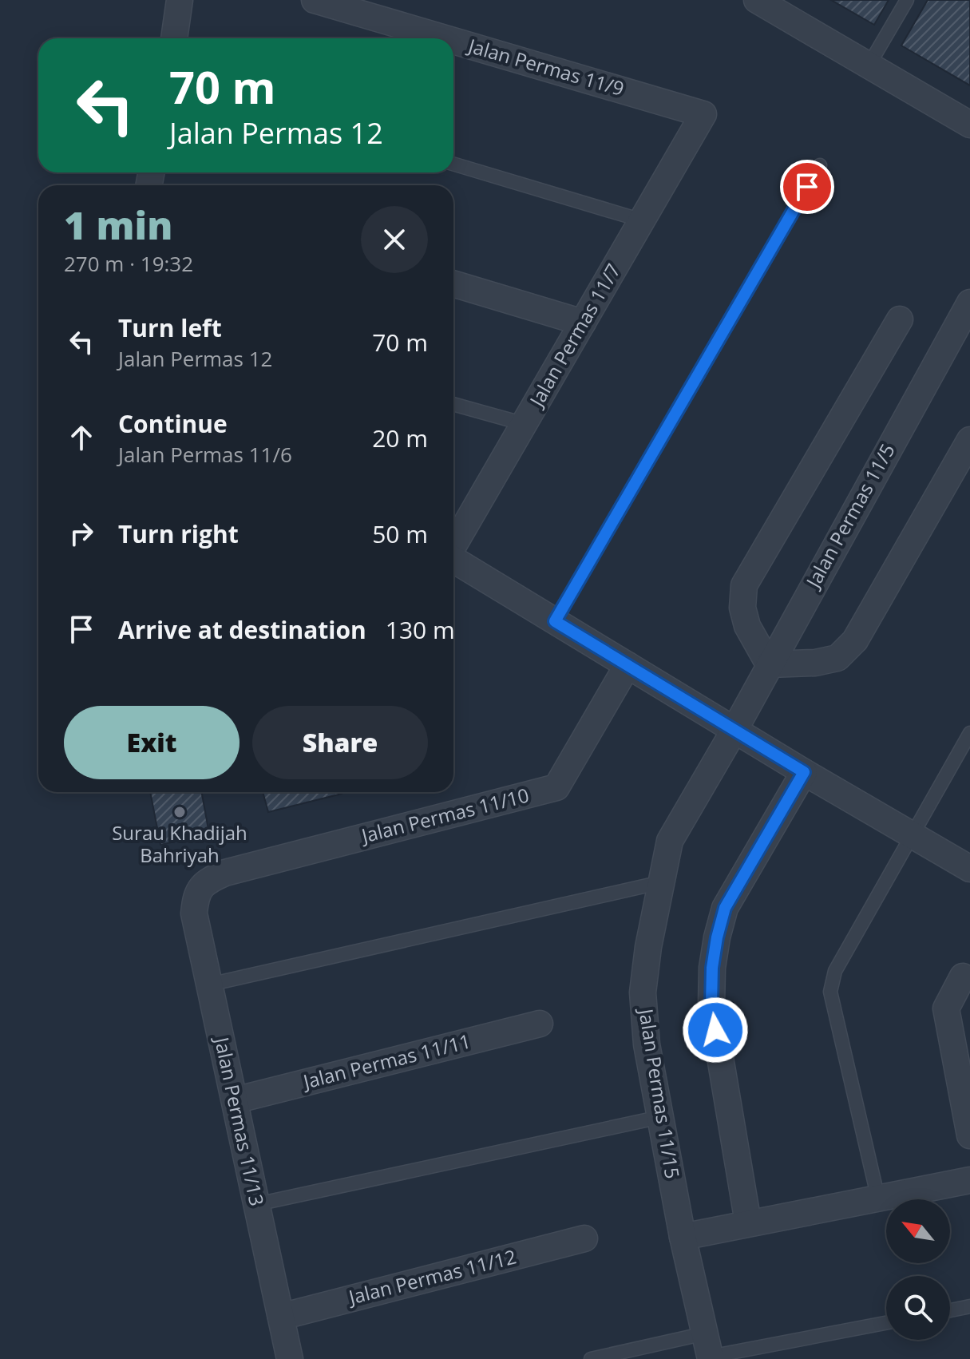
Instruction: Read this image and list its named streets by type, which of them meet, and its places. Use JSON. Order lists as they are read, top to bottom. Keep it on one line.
{"streets":{"street":["Jalan Permas 11/9","Jalan Permas 11/7","Jalan Permas 11/5","Jalan Permas 11/10","Jalan Permas 11/11","Jalan Permas 11/15","Jalan Permas 11/13","Jalan Permas 11/12"]},"crossings":[["Jalan Permas 11/9","Jalan Permas 11/7"],["Jalan Permas 11/5","Jalan Permas 11/15"],["Jalan Permas 11/10","Jalan Permas 11/13"],["Jalan Permas 11/11","Jalan Permas 11/13"],["Jalan Permas 11/13","Jalan Permas 11/12"]],"places":["Surau Khadijah Bahriyah"],"north":"top left","page":{"turn":["70 m","Jalan Permas 12"],"heading":["1 min","270 m · 19:32"],"list":[{"name":"Turn left","note":"Jalan Permas 12","value":"70 m"},{"name":"Continue","note":"Jalan Permas 11/6","value":"20 m"},{"name":"Turn right","value":"50 m"},{"name":"Arrive at destination","value":"130 m"}],"buttons":["Exit","Share"]}}
